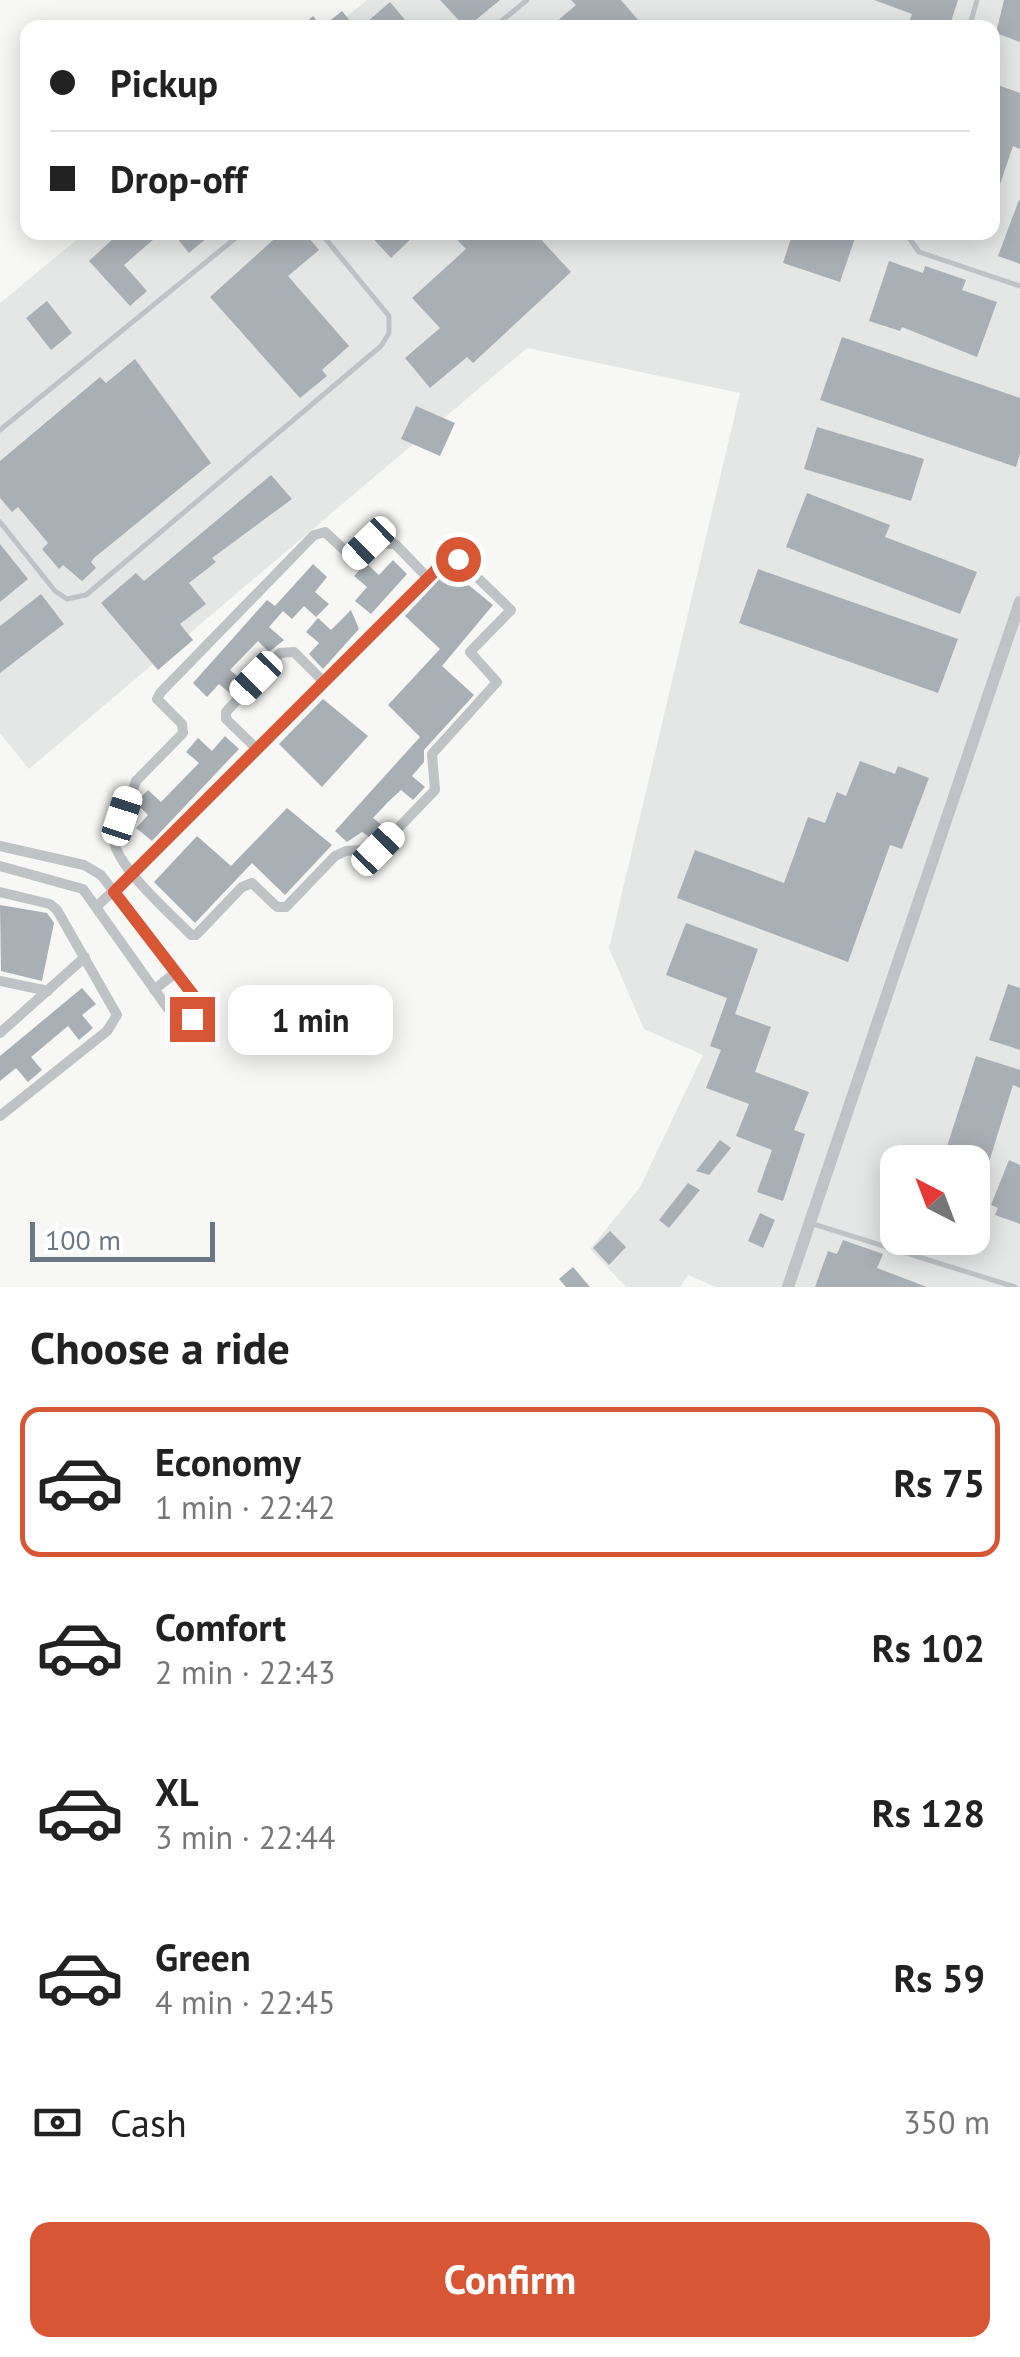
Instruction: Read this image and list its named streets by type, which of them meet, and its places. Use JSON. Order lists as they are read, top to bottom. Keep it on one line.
{"scale_bar":"100 m","north":"top left","page":{"banner":["Pickup","Drop-off"],"bubble":"1 min","scale":"100 m","heading":"Choose a ride","list":[{"name":"Economy","note":"1 min · 22:42","value":"Rs 75"},{"name":"Comfort","note":"2 min · 22:43","value":"Rs 102"},{"name":"XL","note":"3 min · 22:44","value":"Rs 128"},{"name":"Green","note":"4 min · 22:45","value":"Rs 59"}],"pay":["Cash","350 m"],"buttons":"Confirm"}}
